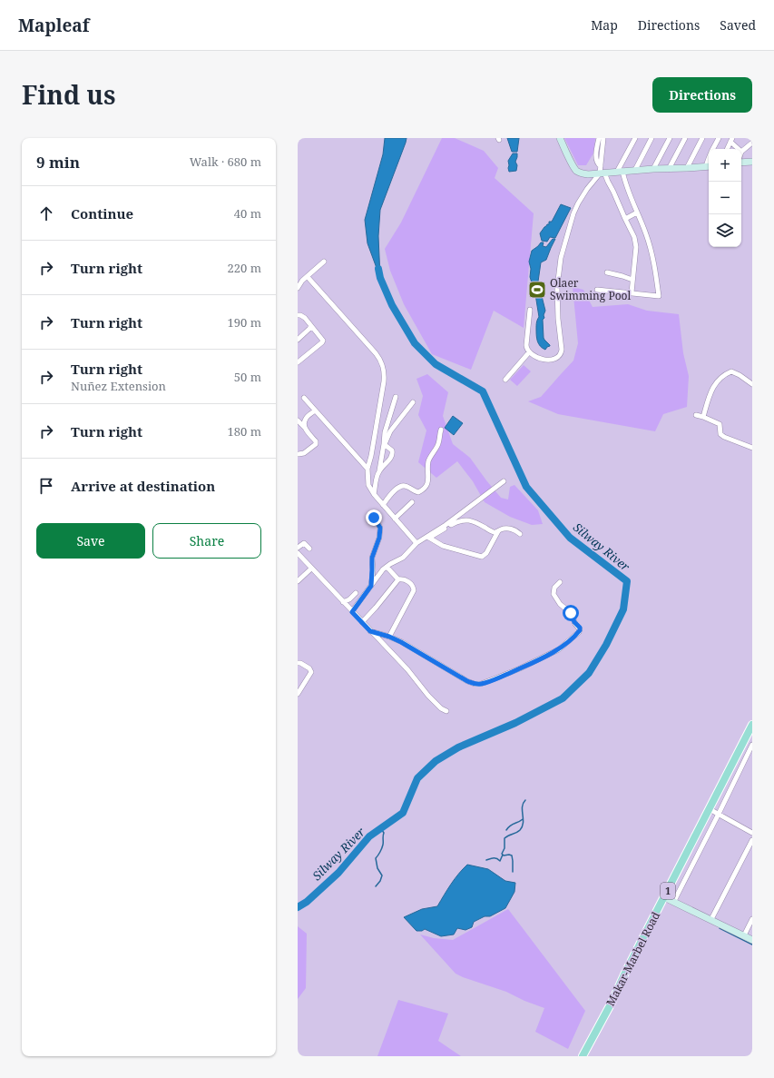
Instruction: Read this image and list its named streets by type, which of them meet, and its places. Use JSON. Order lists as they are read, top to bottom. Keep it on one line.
{"streets":{"main road":["1","Makar-Marbel Road"]},"water":["Silway River"],"places":{"sports":["Olaer Swimming Pool"]},"page":{"header":"Mapleaf","nav":["Map","Directions","Saved"],"title":"Find us","buttons":["Directions",["Save","Share"]],"heading":["9 min","Walk · 680 m"],"map_buttons":["+","−"],"list":[["Continue","40 m"],["Turn right","220 m"],["Turn right","190 m"],["Turn right","Nuñez Extension","50 m"],["Turn right","180 m"],"Arrive at destination"]}}
